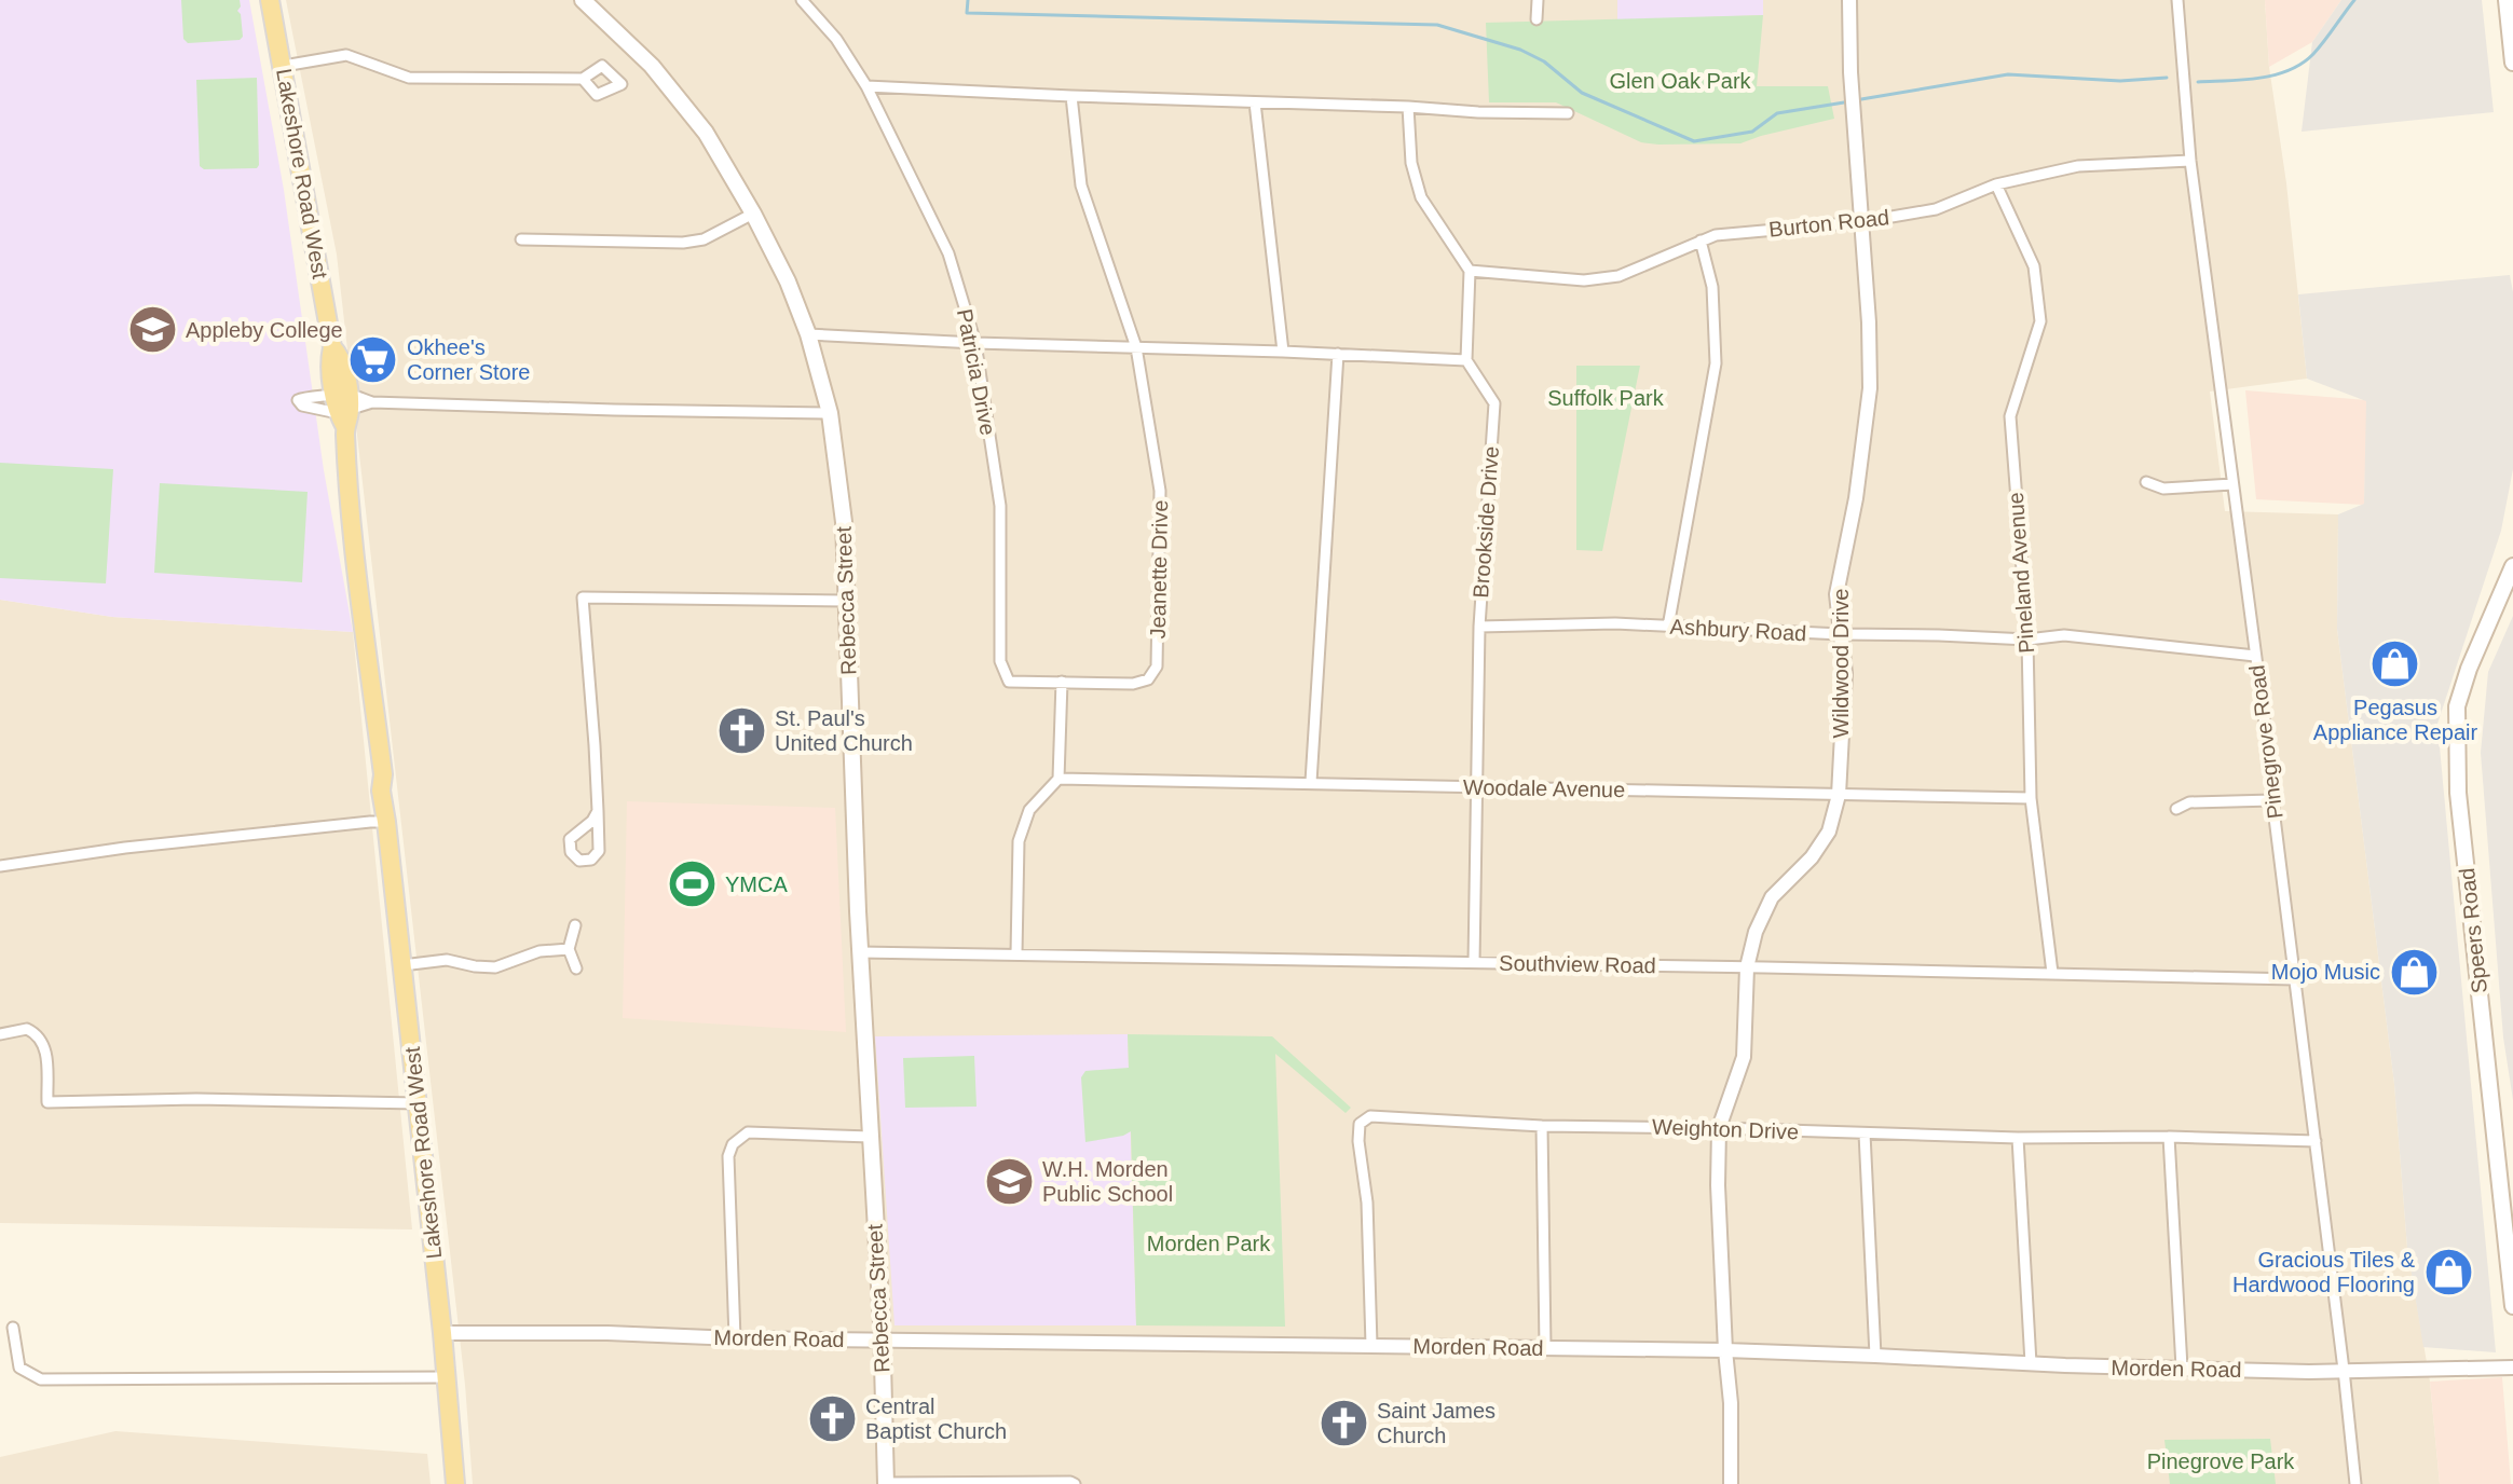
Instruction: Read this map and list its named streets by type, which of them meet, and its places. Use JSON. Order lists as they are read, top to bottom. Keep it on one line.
{"streets":{"main road":["Lakeshore Road West","Rebecca Street","Speers Road"],"street":["Burton Road","Patricia Drive","Brookside Drive","Jeanette Drive","Pineland Avenue","Ashbury Road","Wildwood Drive","Pinegrove Road","Woodale Avenue","Southview Road","Weighton Drive","Morden Road"]},"crossings":[["Lakeshore Road West","Morden Road"],["Burton Road","Pineland Avenue"],["Burton Road","Wildwood Drive"],["Burton Road","Pinegrove Road"],["Patricia Drive","Jeanette Drive"],["Brookside Drive","Ashbury Road"],["Brookside Drive","Woodale Avenue"],["Brookside Drive","Southview Road"],["Pineland Avenue","Ashbury Road"],["Pineland Avenue","Woodale Avenue"],["Pineland Avenue","Southview Road"],["Rebecca Street","Southview Road"],["Rebecca Street","Morden Road"],["Ashbury Road","Wildwood Drive"],["Ashbury Road","Pinegrove Road"],["Wildwood Drive","Woodale Avenue"],["Wildwood Drive","Southview Road"],["Wildwood Drive","Weighton Drive"],["Wildwood Drive","Morden Road"],["Pinegrove Road","Southview Road"],["Pinegrove Road","Weighton Drive"],["Pinegrove Road","Morden Road"],["Weighton Drive","Morden Road"]],"parks":["Glen Oak Park","Suffolk Park","Morden Park","Pinegrove Park"],"places":{"school or university":["Appleby College","W.H. Morden Public School"],"supermarket":["Okhee's Corner Store"],"shop":["Pegasus Appliance Repair","Mojo Music","Gracious Tiles & Hardwood Flooring"],"church":["St. Paul's United Church","Central Baptist Church","Saint James Church"],"sports":["YMCA"]}}
